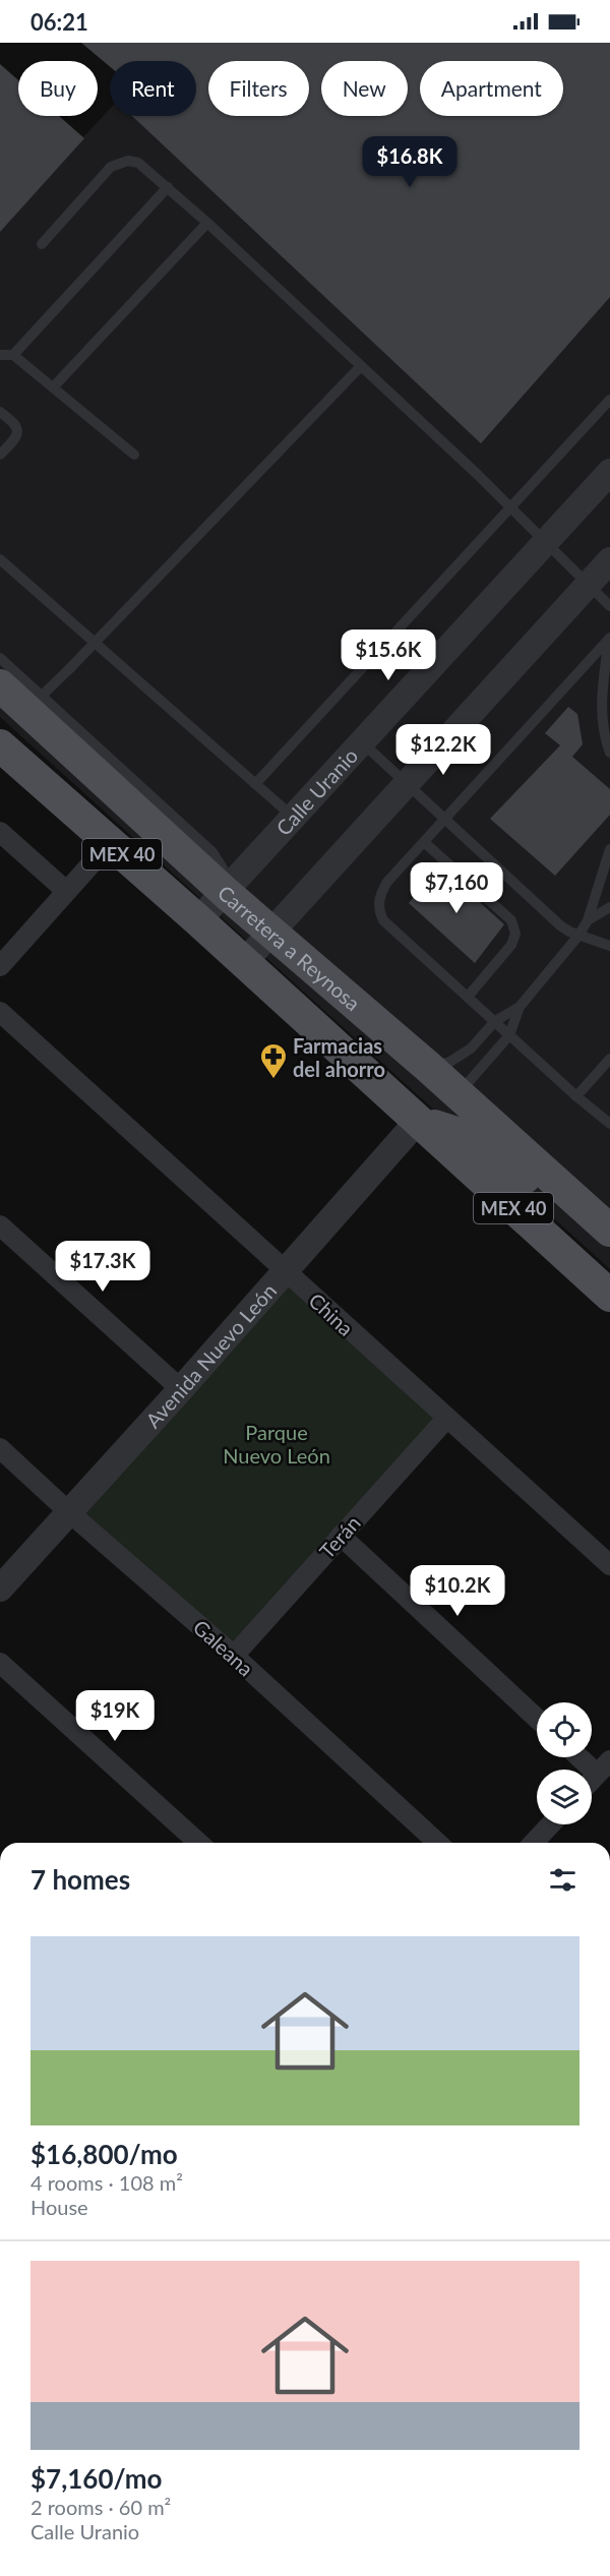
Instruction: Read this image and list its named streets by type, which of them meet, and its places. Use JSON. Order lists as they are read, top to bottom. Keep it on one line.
{"streets":{"main road":["MEX 40","Carretera a Reynosa"],"street":["Calle Uranio","China","Avenida Nuevo León","Terán","Galeana"]},"crossings":[["Calle Uranio","Carretera a Reynosa"],["Carretera a Reynosa","Avenida Nuevo León"],["China","Avenida Nuevo León"],["China","Terán"],["Avenida Nuevo León","Galeana"],["Terán","Galeana"]],"parks":["Parque Nuevo León"],"places":{"pharmacy":["Farmacias del ahorro"]},"page":{"status":"06:21","chip":["Buy","Rent","Filters","New","Apartment"],"price":["$16.8K","$15.6K","$12.2K","$7,160","$17.3K","$10.2K","$19K"],"heading":"7 homes","list":[{"name":"$16,800/mo","note":"4 rooms · 108 m² · House"},{"name":"$7,160/mo","note":"2 rooms · 60 m² · Calle Uranio"}]}}
